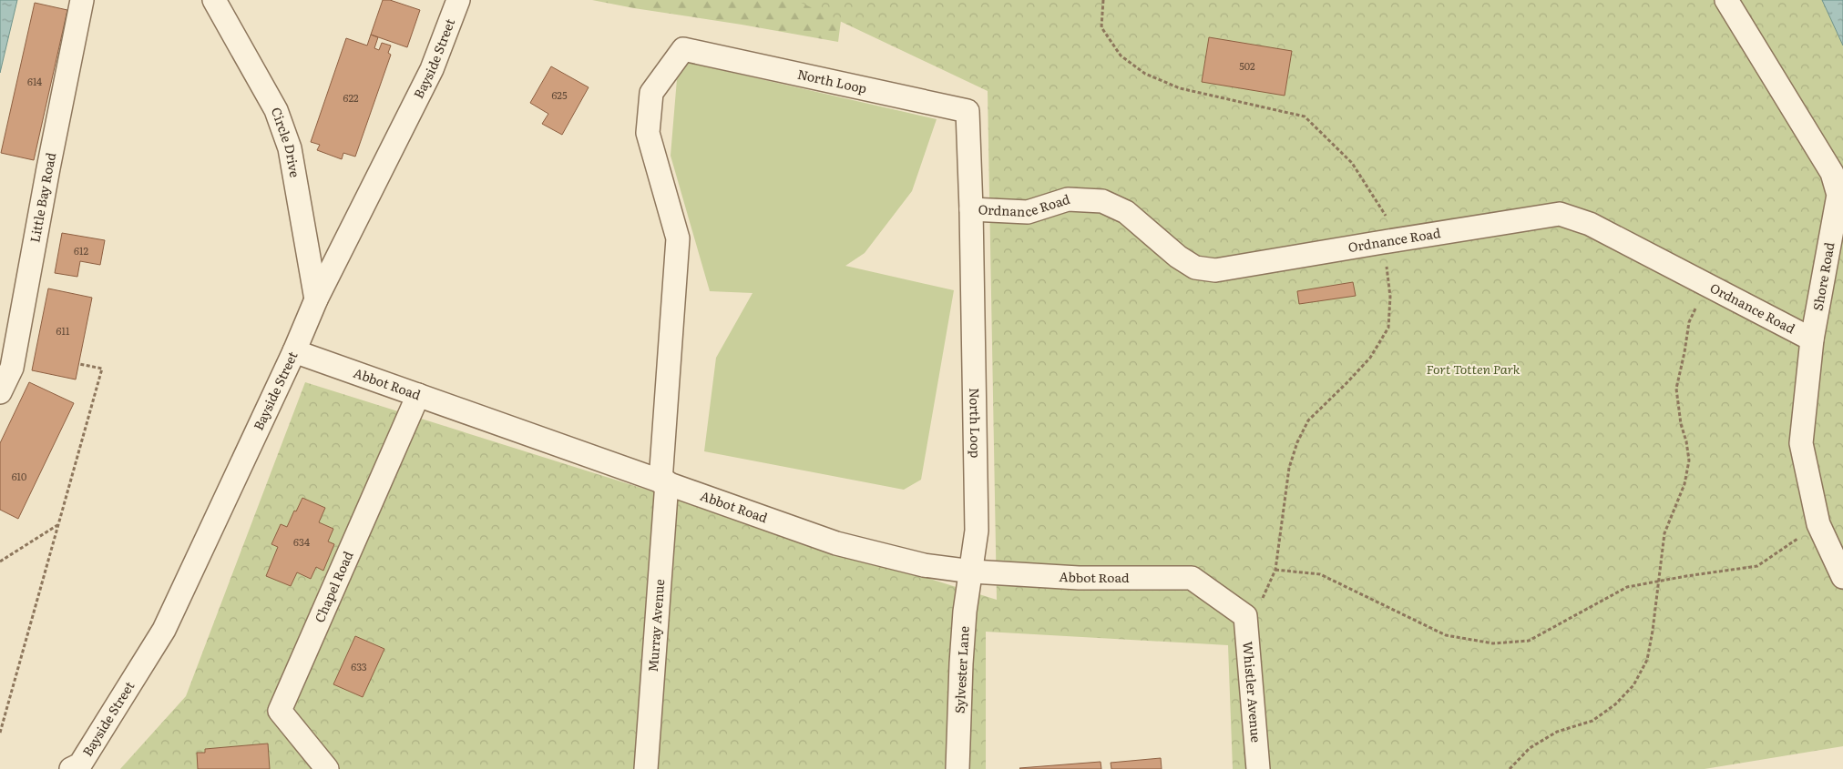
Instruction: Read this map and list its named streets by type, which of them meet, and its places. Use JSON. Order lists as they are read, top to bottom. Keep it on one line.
{"streets":{"street":["Bayside Street","North Loop","Circle Drive","Little Bay Road","Ordnance Road","Shore Road","Abbot Road","Chapel Road","Murray Avenue","Sylvester Lane","Whistler Avenue"]},"crossings":[["Bayside Street","Circle Drive"],["Bayside Street","Abbot Road"],["North Loop","Ordnance Road"],["North Loop","Abbot Road"],["North Loop","Murray Avenue"],["North Loop","Sylvester Lane"],["Ordnance Road","Shore Road"],["Abbot Road","Chapel Road"],["Abbot Road","Murray Avenue"],["Abbot Road","Sylvester Lane"],["Abbot Road","Whistler Avenue"]],"parks":["Fort Totten Park"],"house_numbers":["502","614","625","622","612","611","610","634","633"]}
